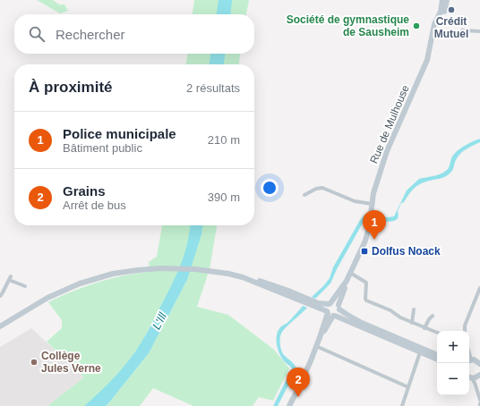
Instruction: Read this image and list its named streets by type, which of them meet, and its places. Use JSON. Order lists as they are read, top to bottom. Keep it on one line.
{"streets":{"main road":["Rue de Mulhouse"]},"water":["L'Ill"],"places":{"other":["Crédit Mutuel","Société de gymnastique de Sausheim","Collège Jules Verne"],"transit":["Dolfus Noack"]},"page":{"search":"Rechercher","heading":["À proximité","2 résultats"],"list":[{"mark":"1","name":"Police municipale","note":"Bâtiment public","value":"210 m"},{"mark":"2","name":"Grains","note":"Arrêt de bus","value":"390 m"}],"pins":["1","2"],"map_buttons":["+","−"]}}
